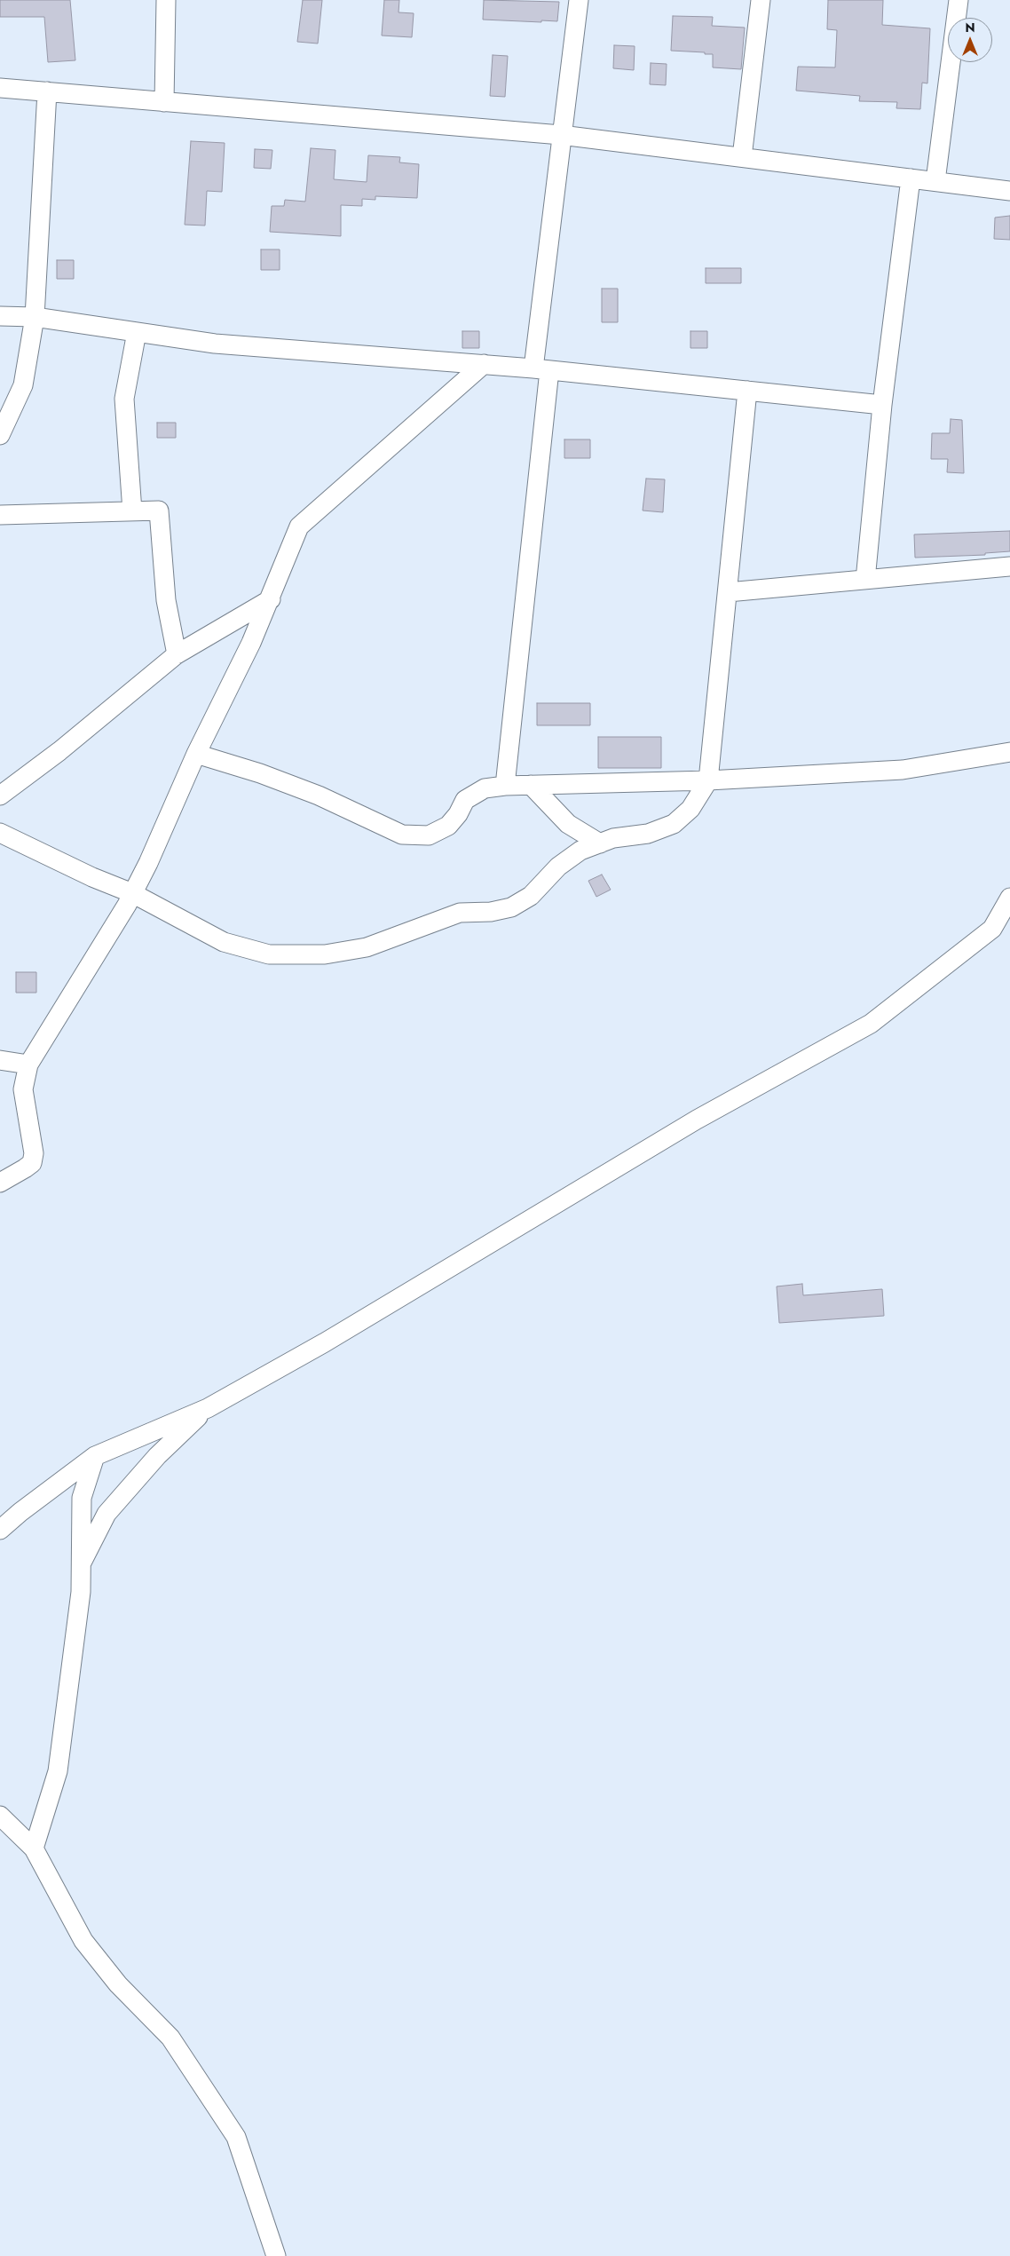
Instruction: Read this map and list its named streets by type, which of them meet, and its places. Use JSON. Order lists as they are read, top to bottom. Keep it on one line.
{"north":"top"}
